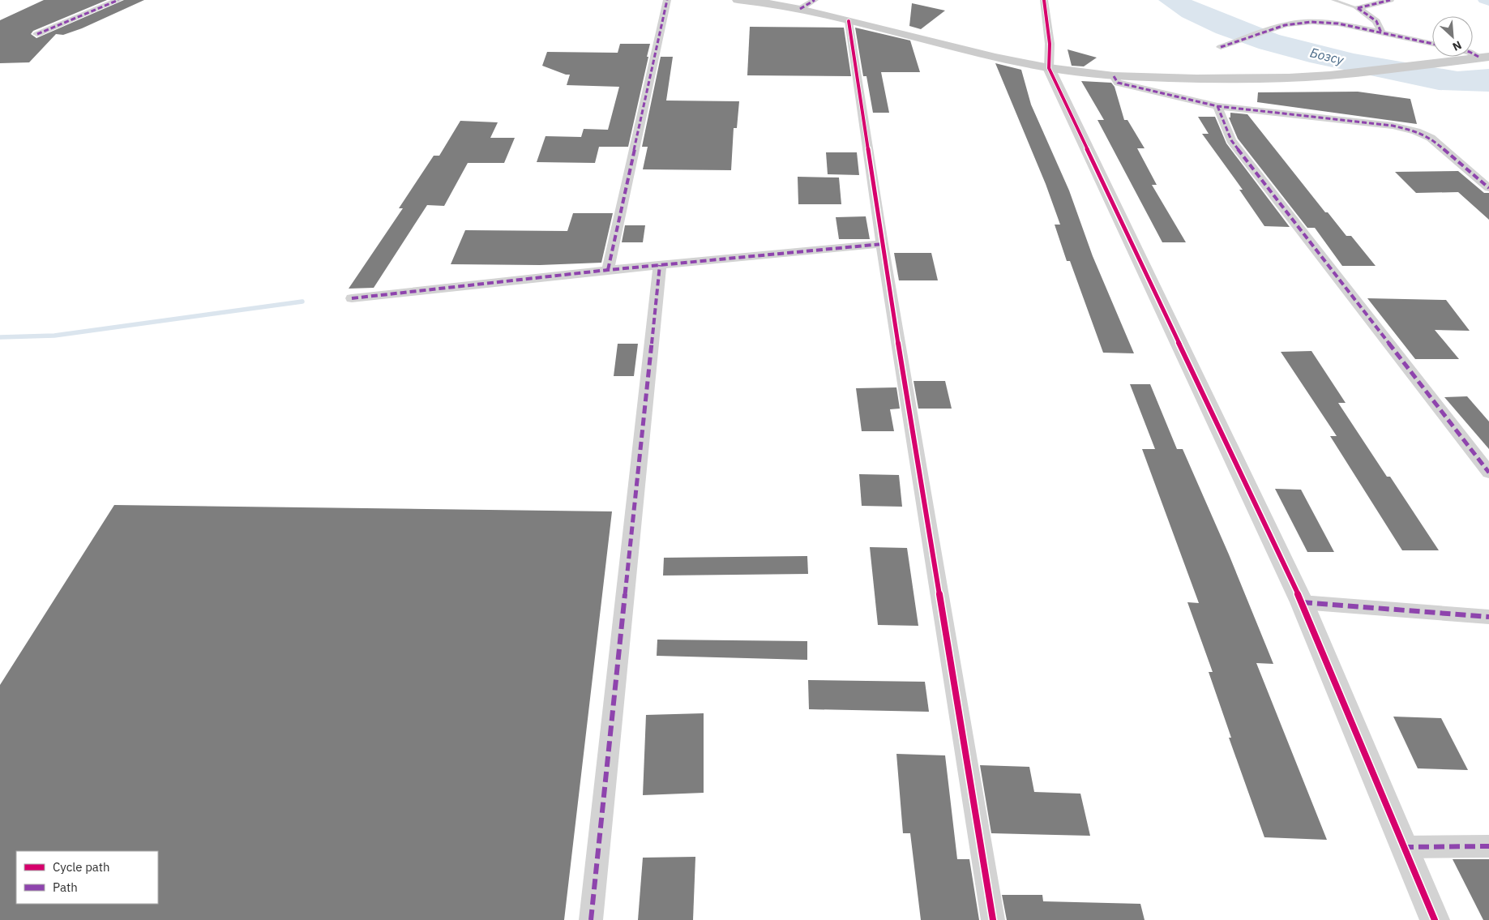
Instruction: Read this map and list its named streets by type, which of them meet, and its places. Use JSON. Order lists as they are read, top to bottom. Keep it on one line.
{"water":["Бозсу"],"legend":["Cycle path","Path"],"north":"bottom right"}
